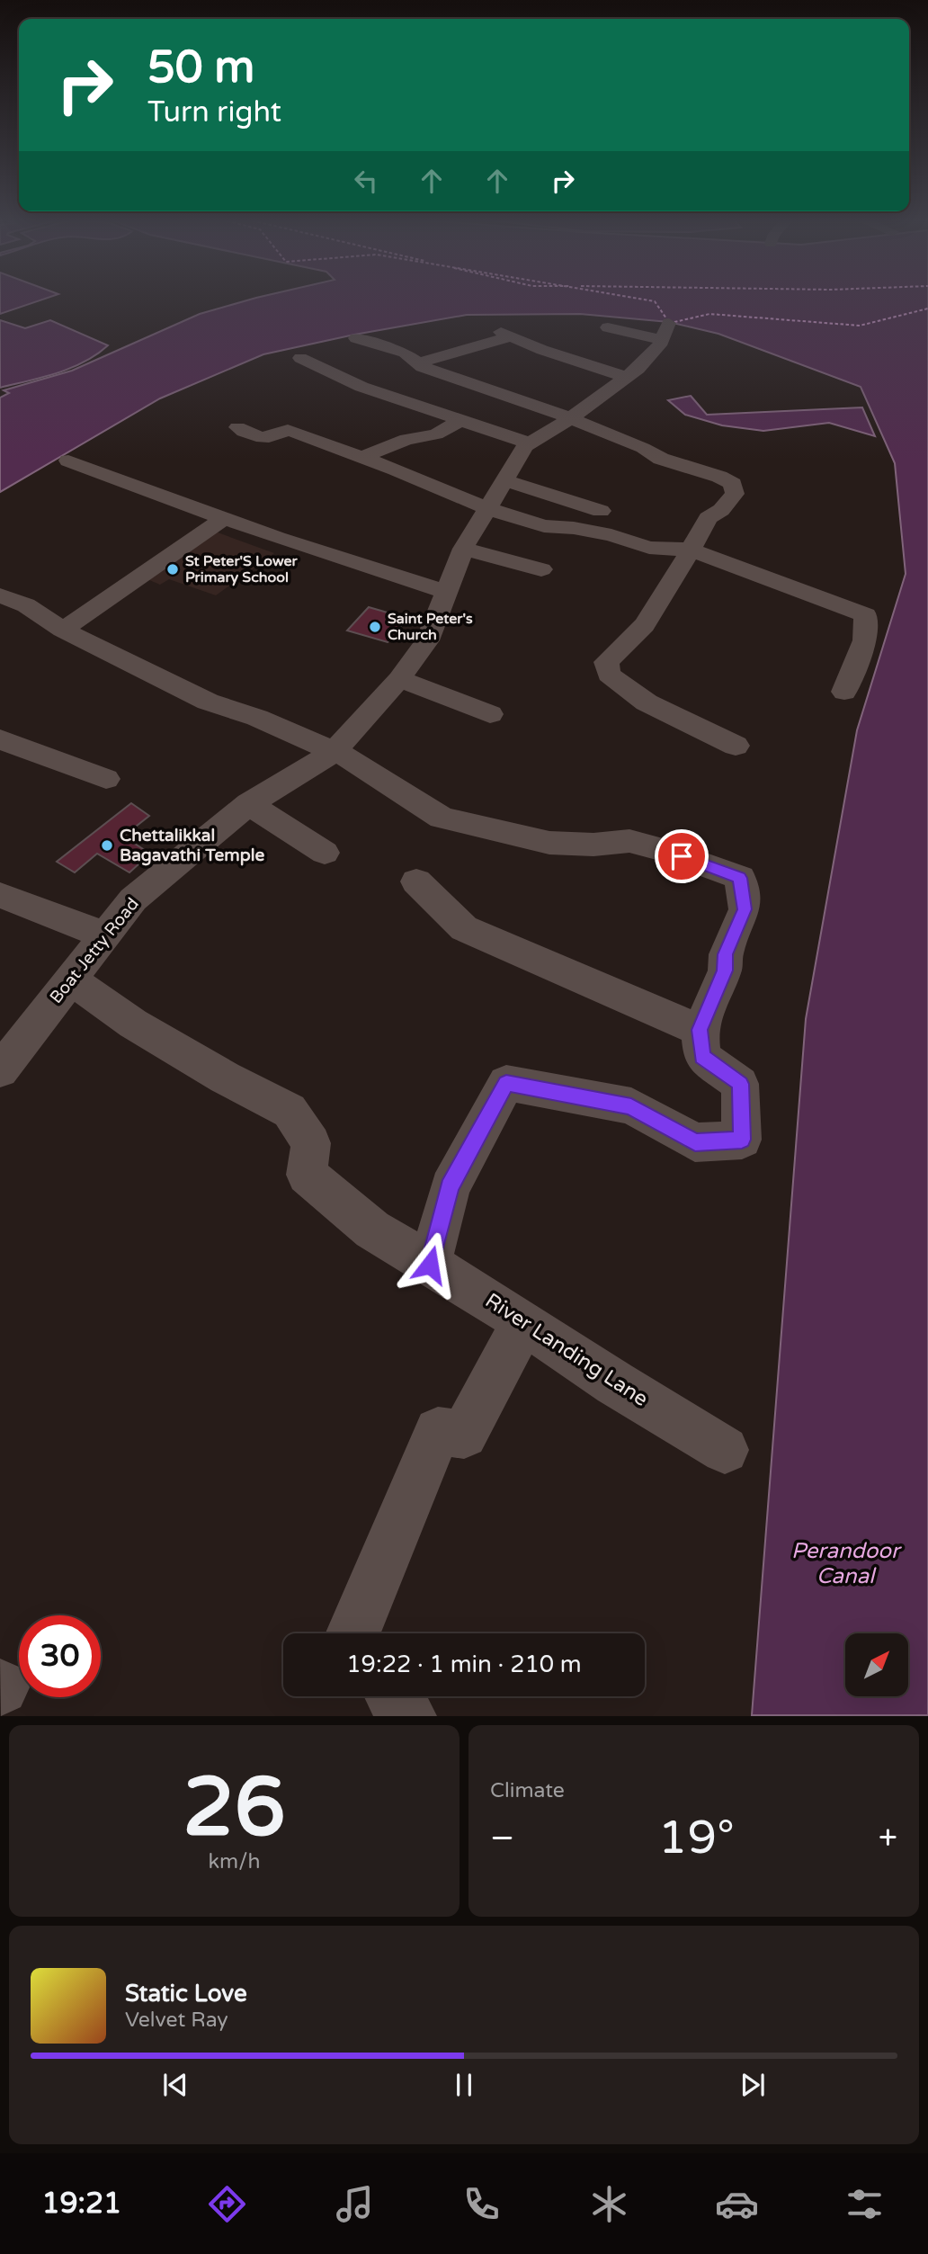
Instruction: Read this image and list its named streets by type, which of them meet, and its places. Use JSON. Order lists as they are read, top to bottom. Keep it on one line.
{"streets":{"street":["Boat Jetty Road","River Landing Lane"]},"crossings":[["Boat Jetty Road","River Landing Lane"]],"water":["Perandoor Canal"],"places":["St Peter'S Lower Primary School","Saint Peter's Church","Chettalikkal Bagavathi Temple"],"north":"top right","page":{"turn":["50 m","Turn right"],"limit":"30","trip":"19:22 · 1 min · 210 m","tile":[["26","km/h"],"Climate"],"heat":["−","19°","+"],"song":["Static Love","Velvet Ray"],"tabs":"19:21"}}
